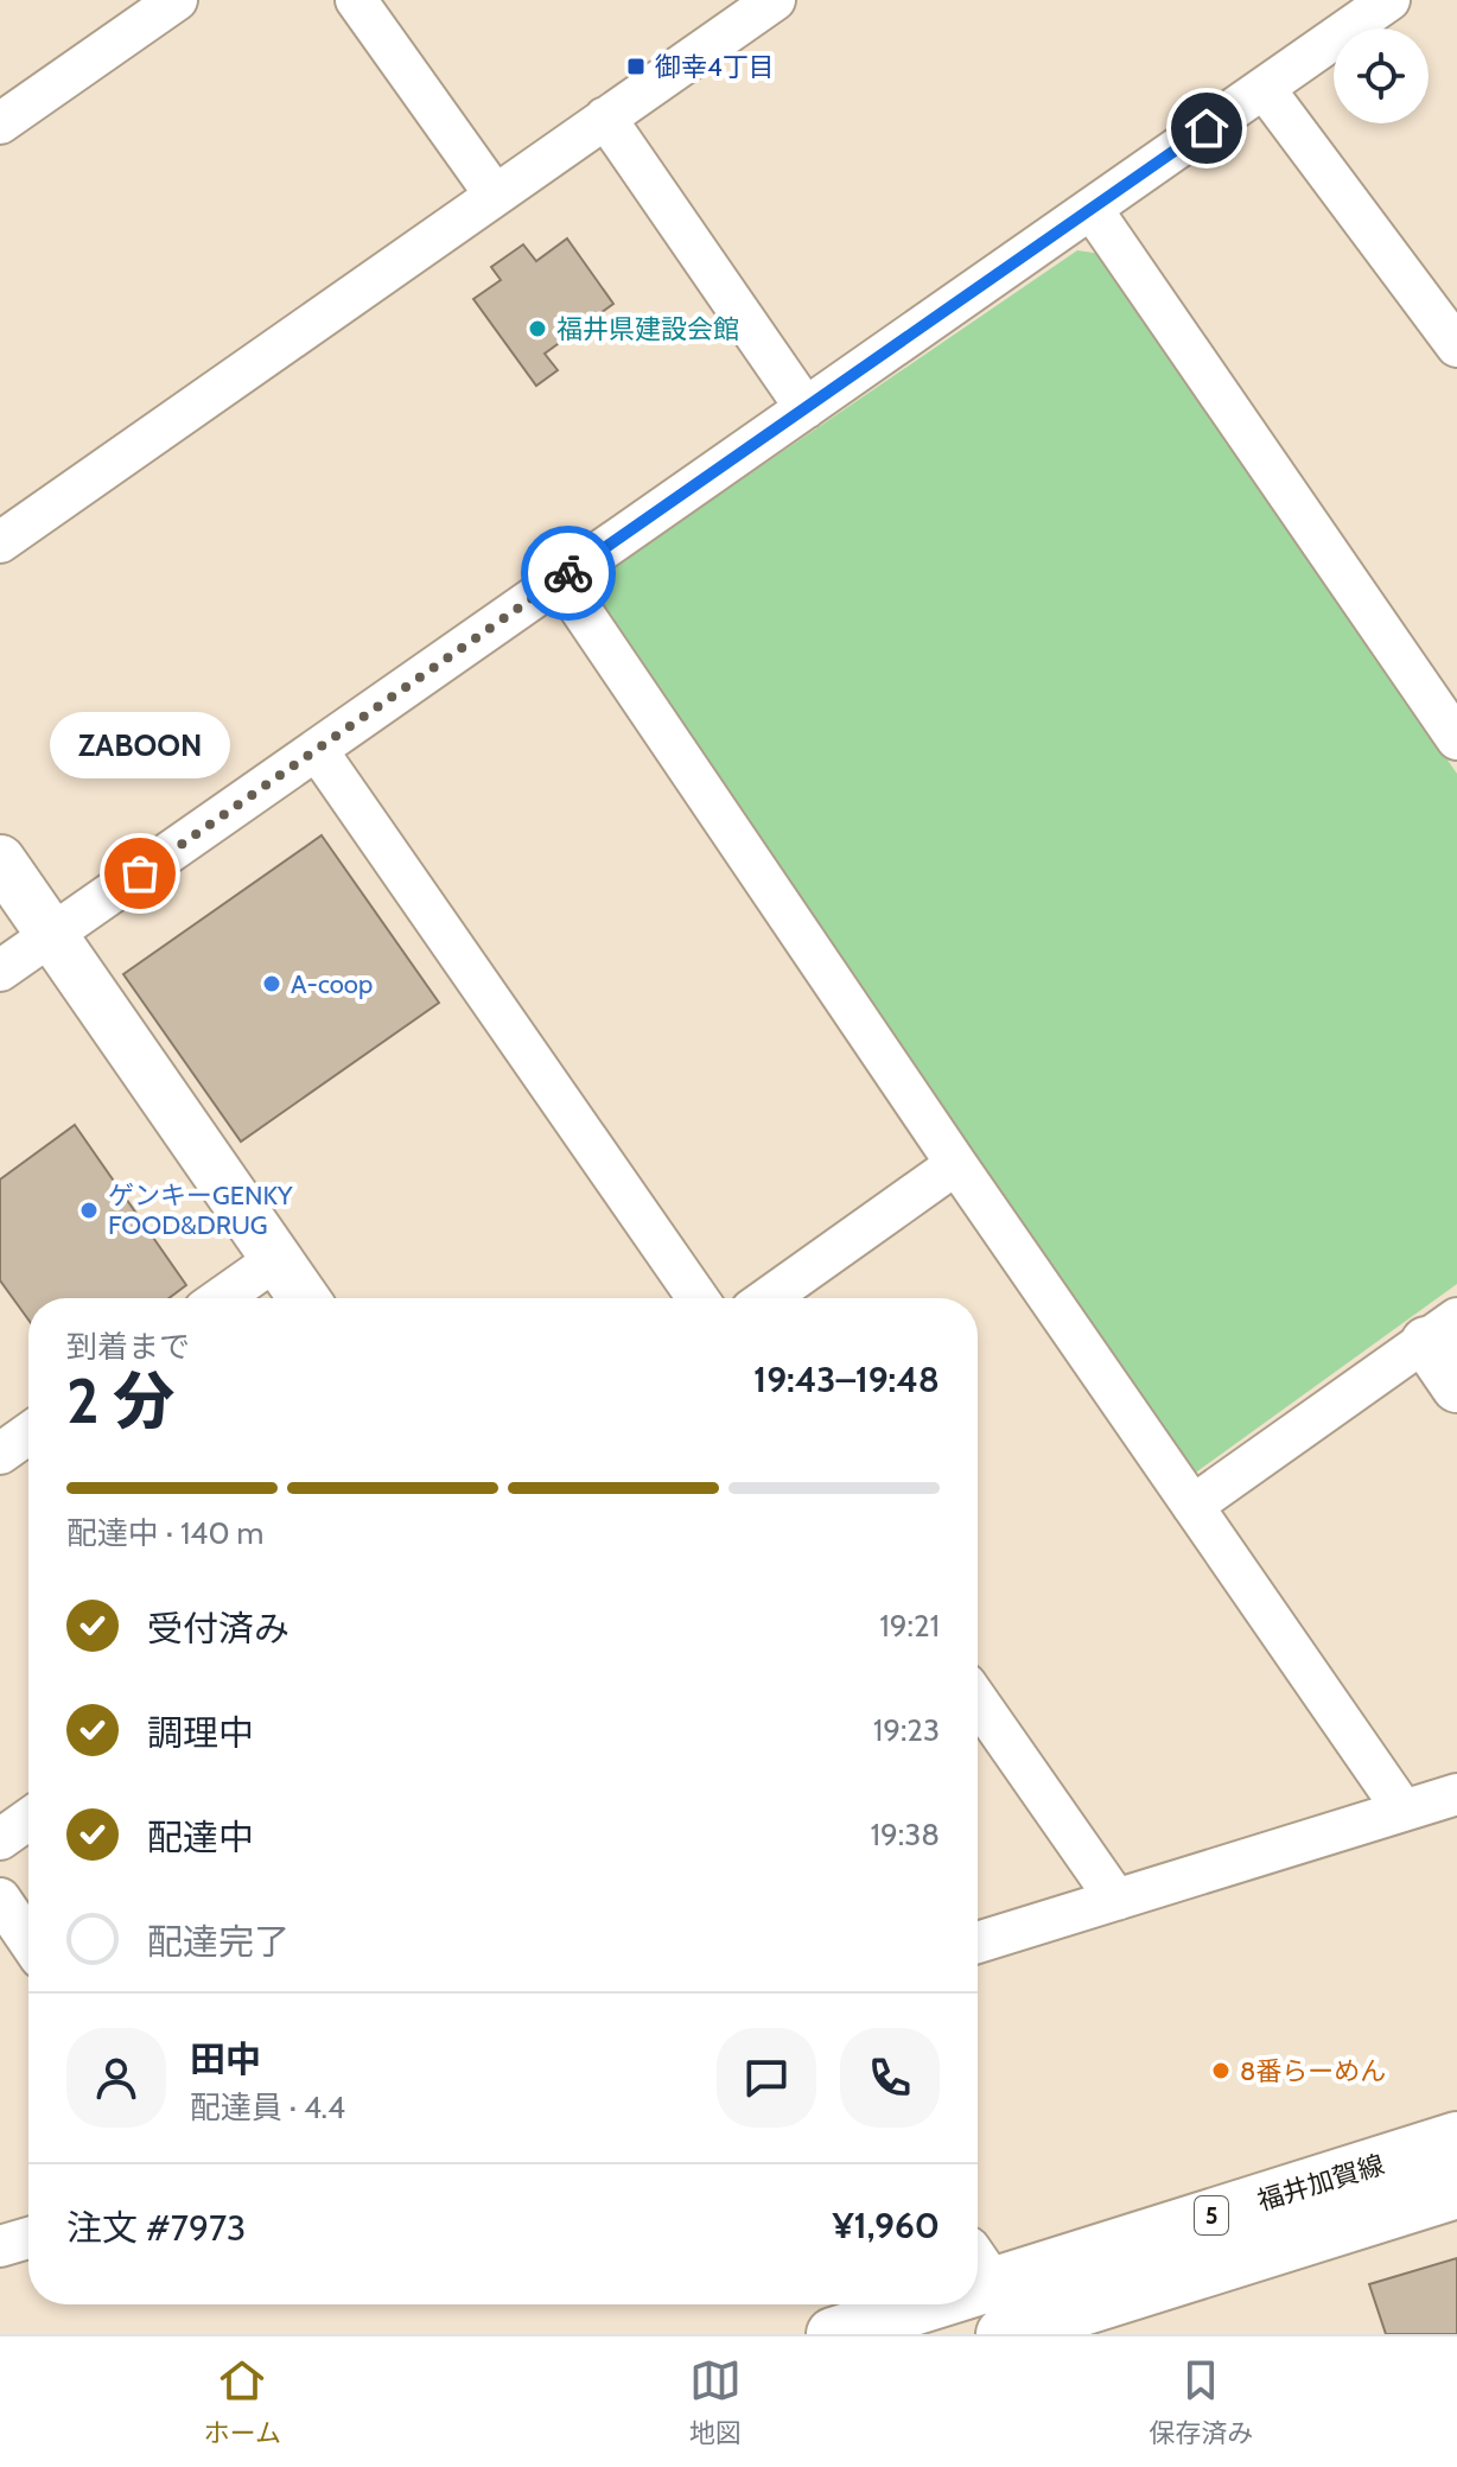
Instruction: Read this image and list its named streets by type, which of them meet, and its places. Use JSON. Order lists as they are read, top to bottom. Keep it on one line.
{"streets":{"main road":["福井加賀線","5"]},"places":{"transit":["御幸4丁目"],"other":["福井県建設会館","ZABOON","A-coop","ゲンキーGENKY FOOD&DRUG","8番らーめん"]},"page":{"bubble":"ZABOON","heading":["2 分","到着まで","19:43–19:48"],"panel":["田中","配達員 · 4.4","注文 #7973","¥1,960"],"bar":"配達中 · 140 m","list":[["受付済み","19:21"],["調理中","19:23"],["配達中","19:38"],"配達完了"],"tabs":["ホーム","地図","保存済み"]}}
